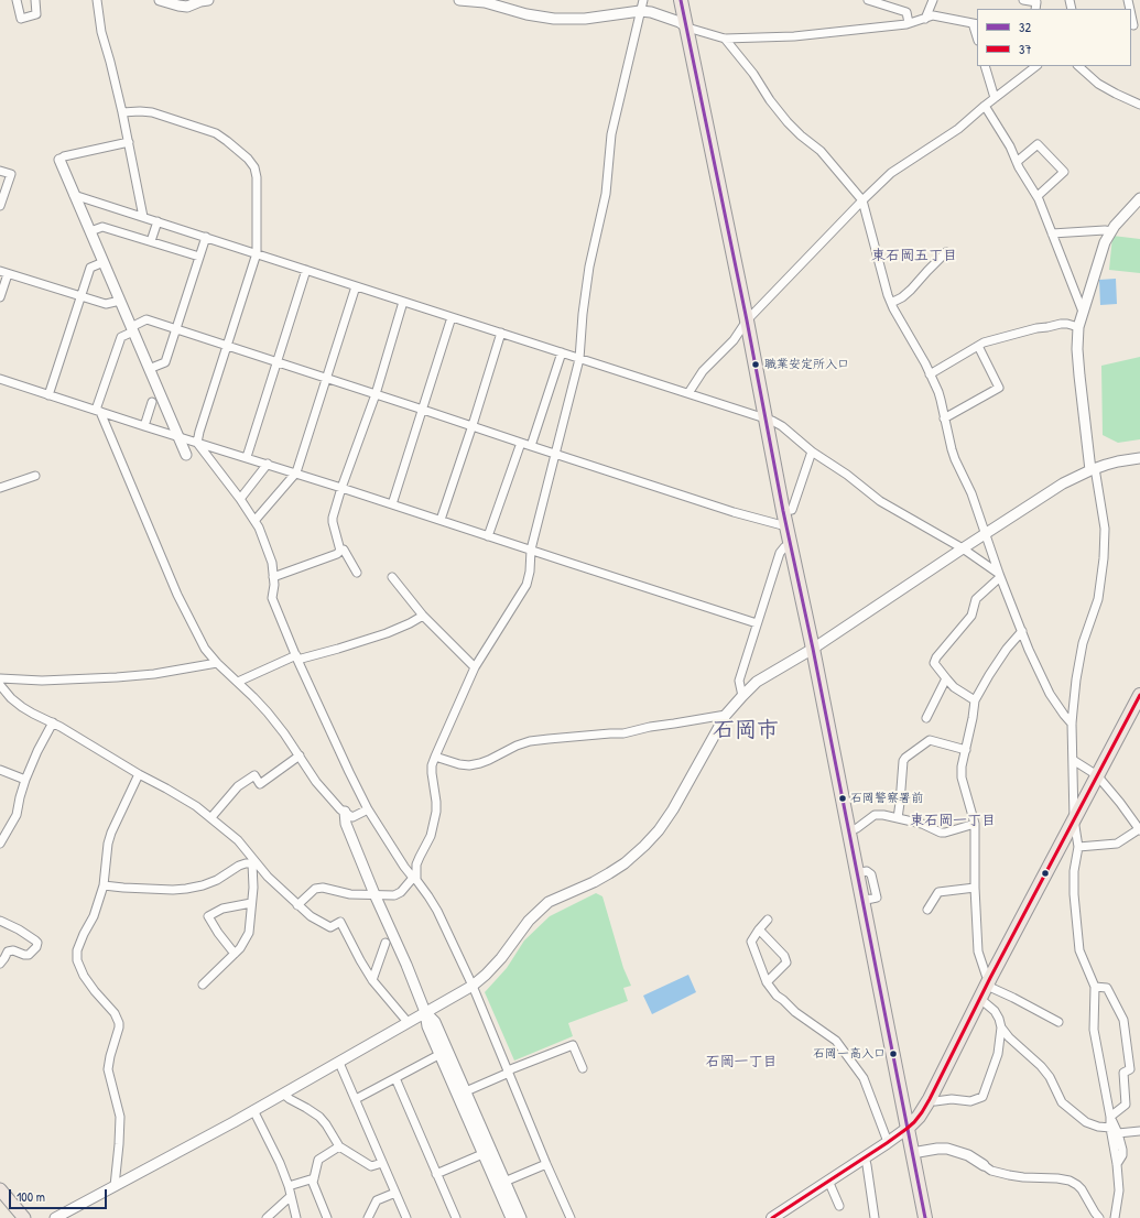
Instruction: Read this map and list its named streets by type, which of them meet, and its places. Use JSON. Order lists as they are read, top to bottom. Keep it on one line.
{"districts":["東石岡五丁目","石岡市","東石岡一丁目","石岡一丁目"],"places":["職業安定所入口","石岡警察署前","石岡一高入口"],"lines":["transit line 32","transit line 37"],"legend":["32","37"],"scale_bar":"100 m"}
